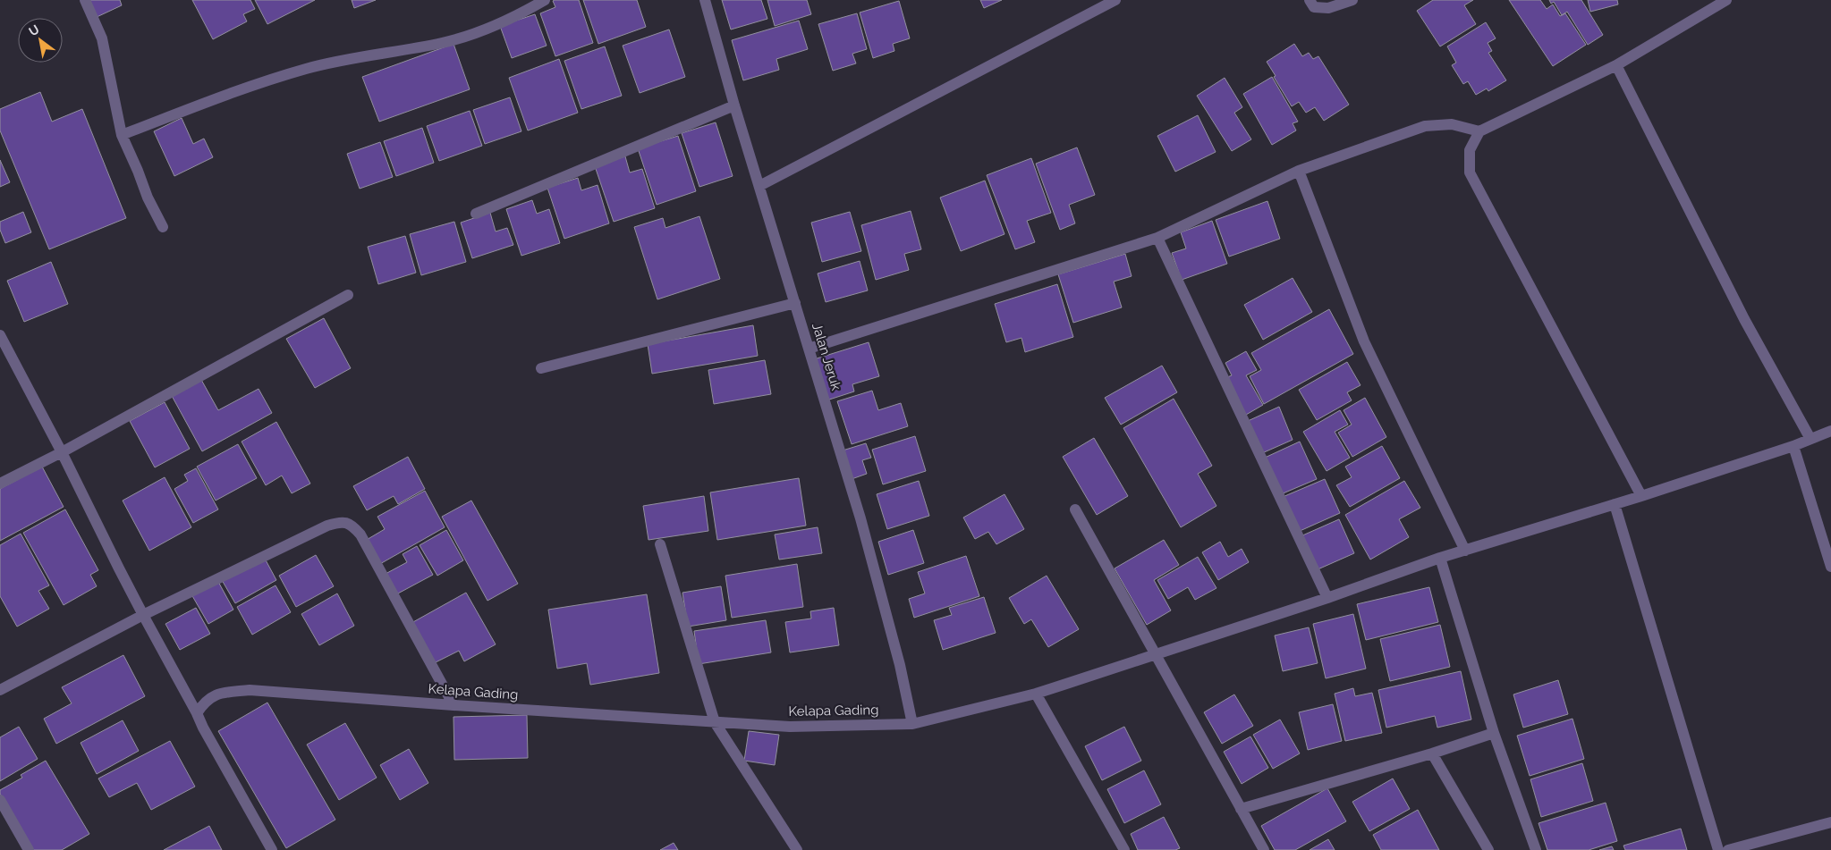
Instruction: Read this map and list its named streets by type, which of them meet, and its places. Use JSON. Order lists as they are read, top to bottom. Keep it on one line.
{"streets":{"street":["Jalan Jeruk","Kelapa Gading"]},"crossings":[["Jalan Jeruk","Kelapa Gading"]],"north":"top left"}
